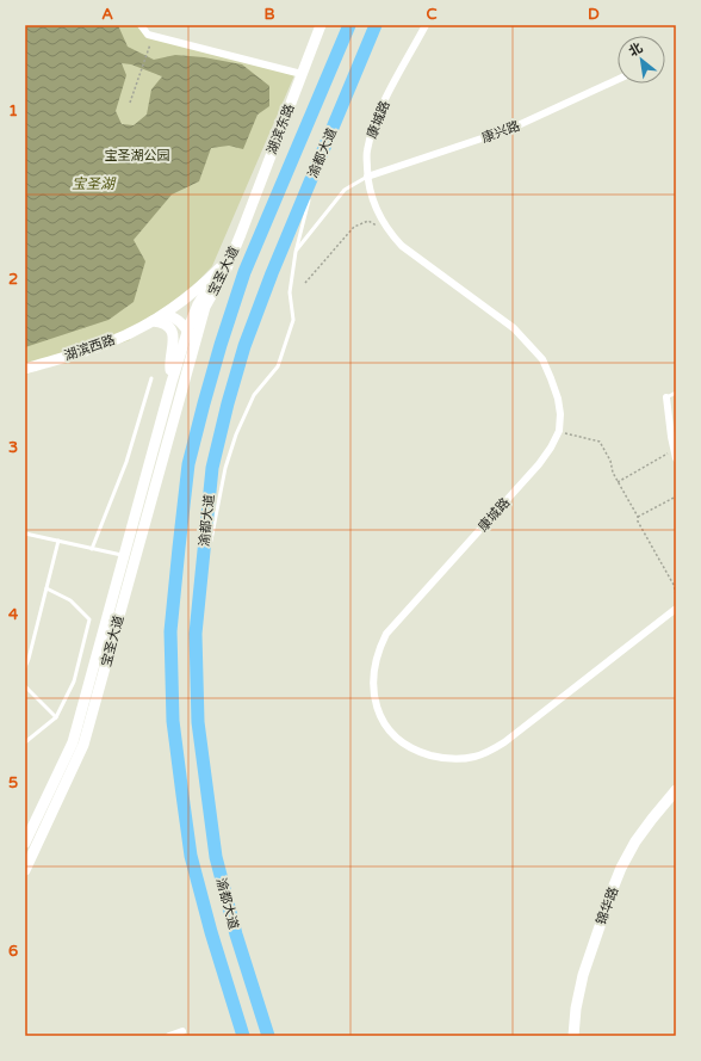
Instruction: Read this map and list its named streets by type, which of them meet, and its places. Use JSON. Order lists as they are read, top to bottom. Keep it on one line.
{"streets":{"highway":["渝都大道"],"main road":["湖滨东路","宝圣大道","湖滨西路","锦华路"],"street":["康城路","康兴路"]},"crossings":[["康城路","康兴路"],["湖滨东路","宝圣大道"],["宝圣大道","湖滨西路"]],"water":["宝圣湖"],"parks":["宝圣湖公园"],"north":"top left","grid":{"columns":["A","B","C","D"],"rows":["1","2","3","4","5","6"]}}
